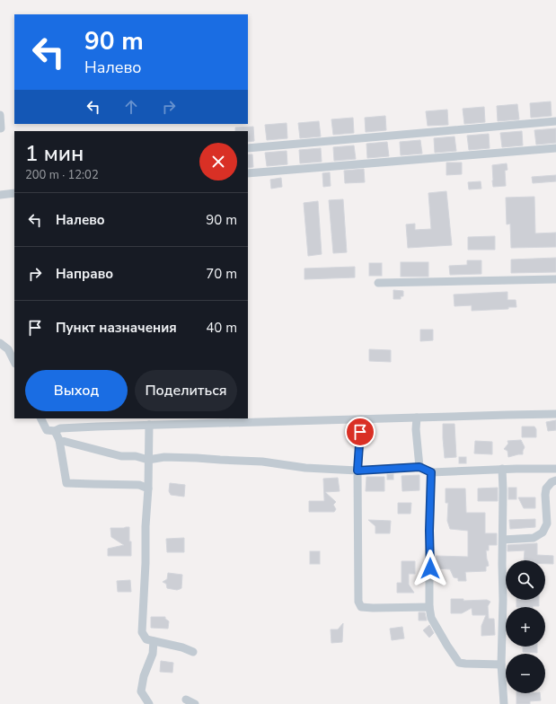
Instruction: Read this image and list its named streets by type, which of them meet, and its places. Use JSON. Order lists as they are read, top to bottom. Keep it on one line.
{"page":{"turn":["90 m","Налево"],"heading":["1 мин","200 m · 12:02"],"list":[{"name":"Налево","value":"90 m"},{"name":"Направо","value":"70 m"},{"name":"Пункт назначения","value":"40 m"}],"buttons":["Выход","Поделиться"],"map_buttons":["+","−"]}}
